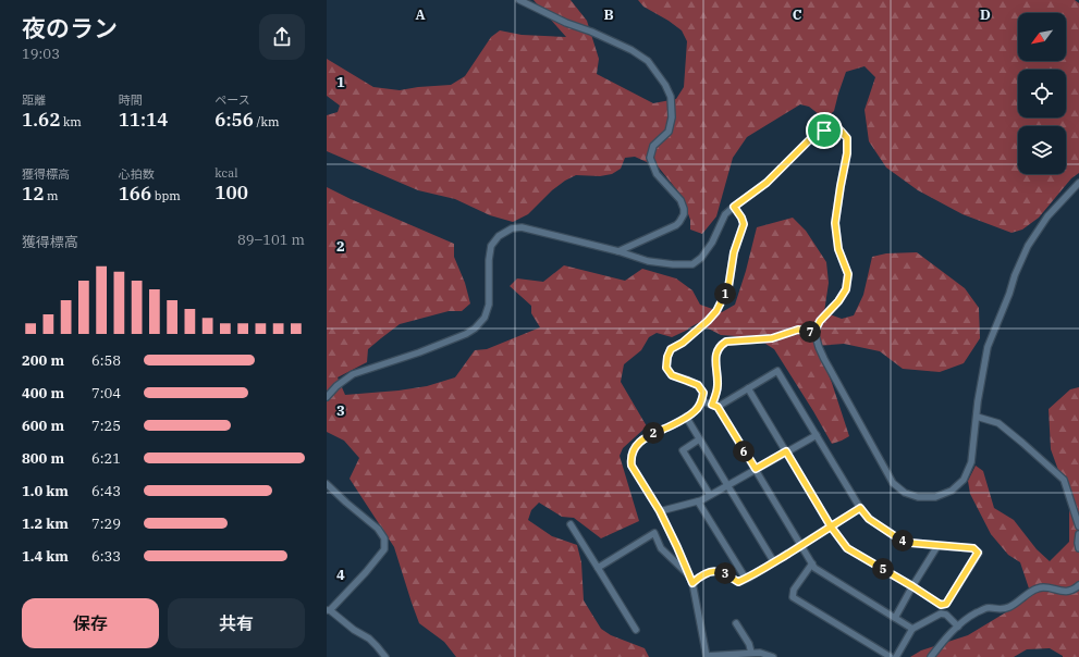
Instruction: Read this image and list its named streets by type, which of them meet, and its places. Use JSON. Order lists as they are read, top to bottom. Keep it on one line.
{"north":"bottom left","page":{"heading":["夜のラン","19:03"],"stats":[["距離","1.62 km"],["時間","11:14"],["ペース","6:56 /km"],["獲得標高","12 m"],["心拍数","166 bpm"],["kcal","100"]],"chart":["獲得標高","89–101 m"],"pins":["1","7","2","6","4","5","3"],"list":[{"name":"200 m","note":"6:58"},{"name":"400 m","note":"7:04"},{"name":"600 m","note":"7:25"},{"name":"800 m","note":"6:21"},{"name":"1.0 km","note":"6:43"},{"name":"1.2 km","note":"7:29"},{"name":"1.4 km","note":"6:33"}],"buttons":["保存","共有"]},"grid":{"columns":["A","B","C","D"],"rows":["1","2","3","4"]}}
